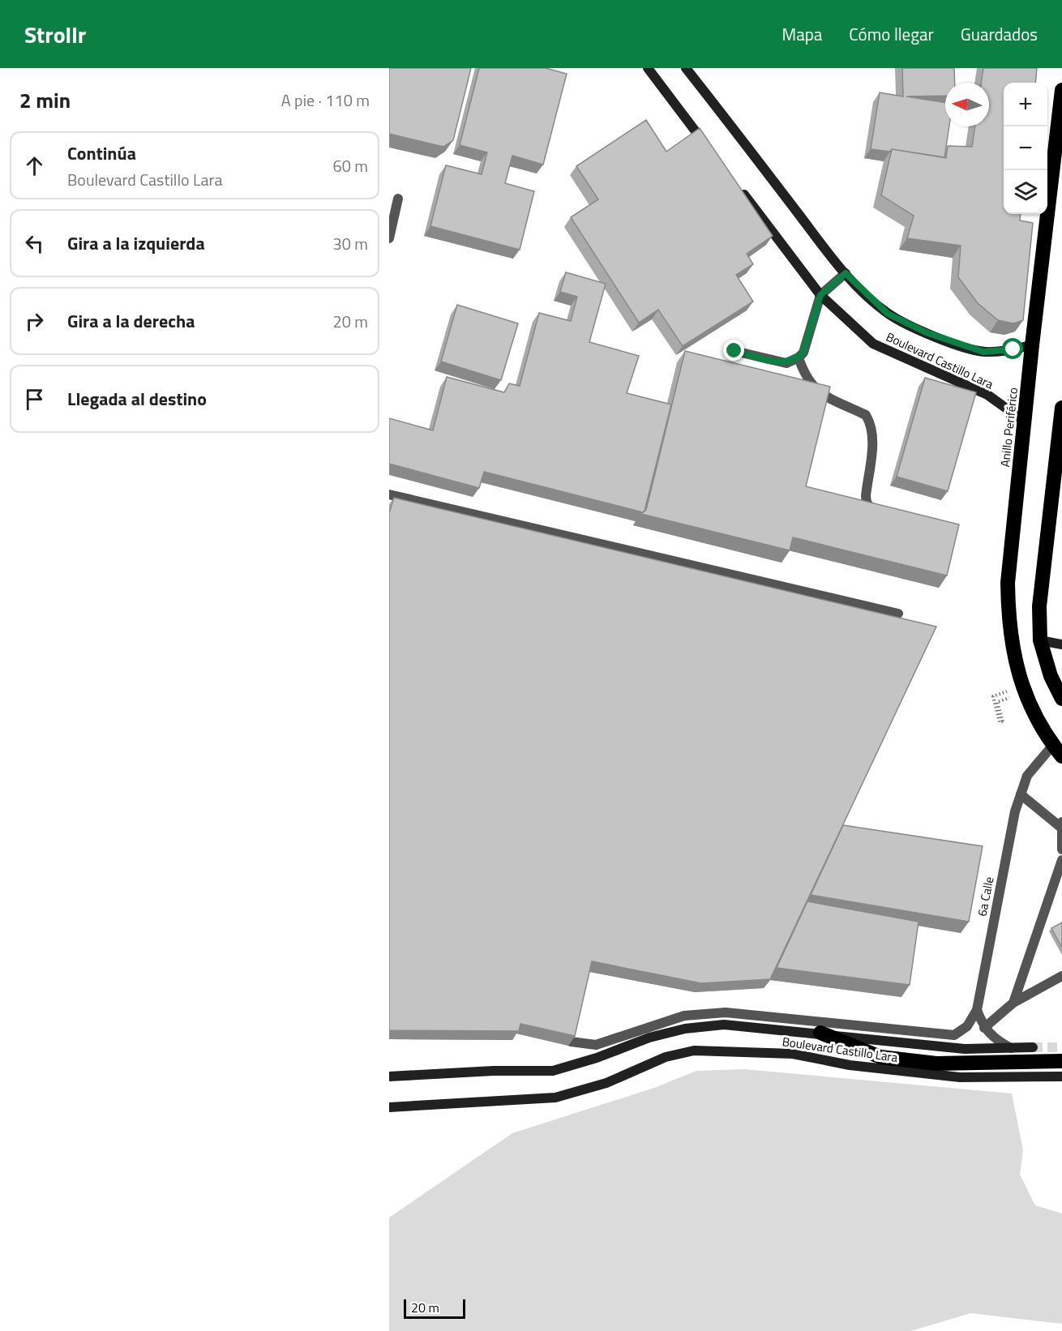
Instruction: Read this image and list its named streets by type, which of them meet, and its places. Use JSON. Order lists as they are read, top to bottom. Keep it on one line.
{"streets":{"highway":["Anillo Periférico"],"street":["Boulevard Castillo Lara","6a Calle"]},"crossings":[["Boulevard Castillo Lara","Anillo Periférico"],["Anillo Periférico","6a Calle"]],"scale_bar":"20 m","north":"left","page":{"header":"Strollr","nav":["Mapa","Cómo llegar","Guardados"],"heading":["2 min","A pie · 110 m"],"map_buttons":["+","−"],"list":[["Continúa","Boulevard Castillo Lara","60 m"],["Gira a la izquierda","30 m"],["Gira a la derecha","20 m"],"Llegada al destino"],"scale":"20 m"}}
